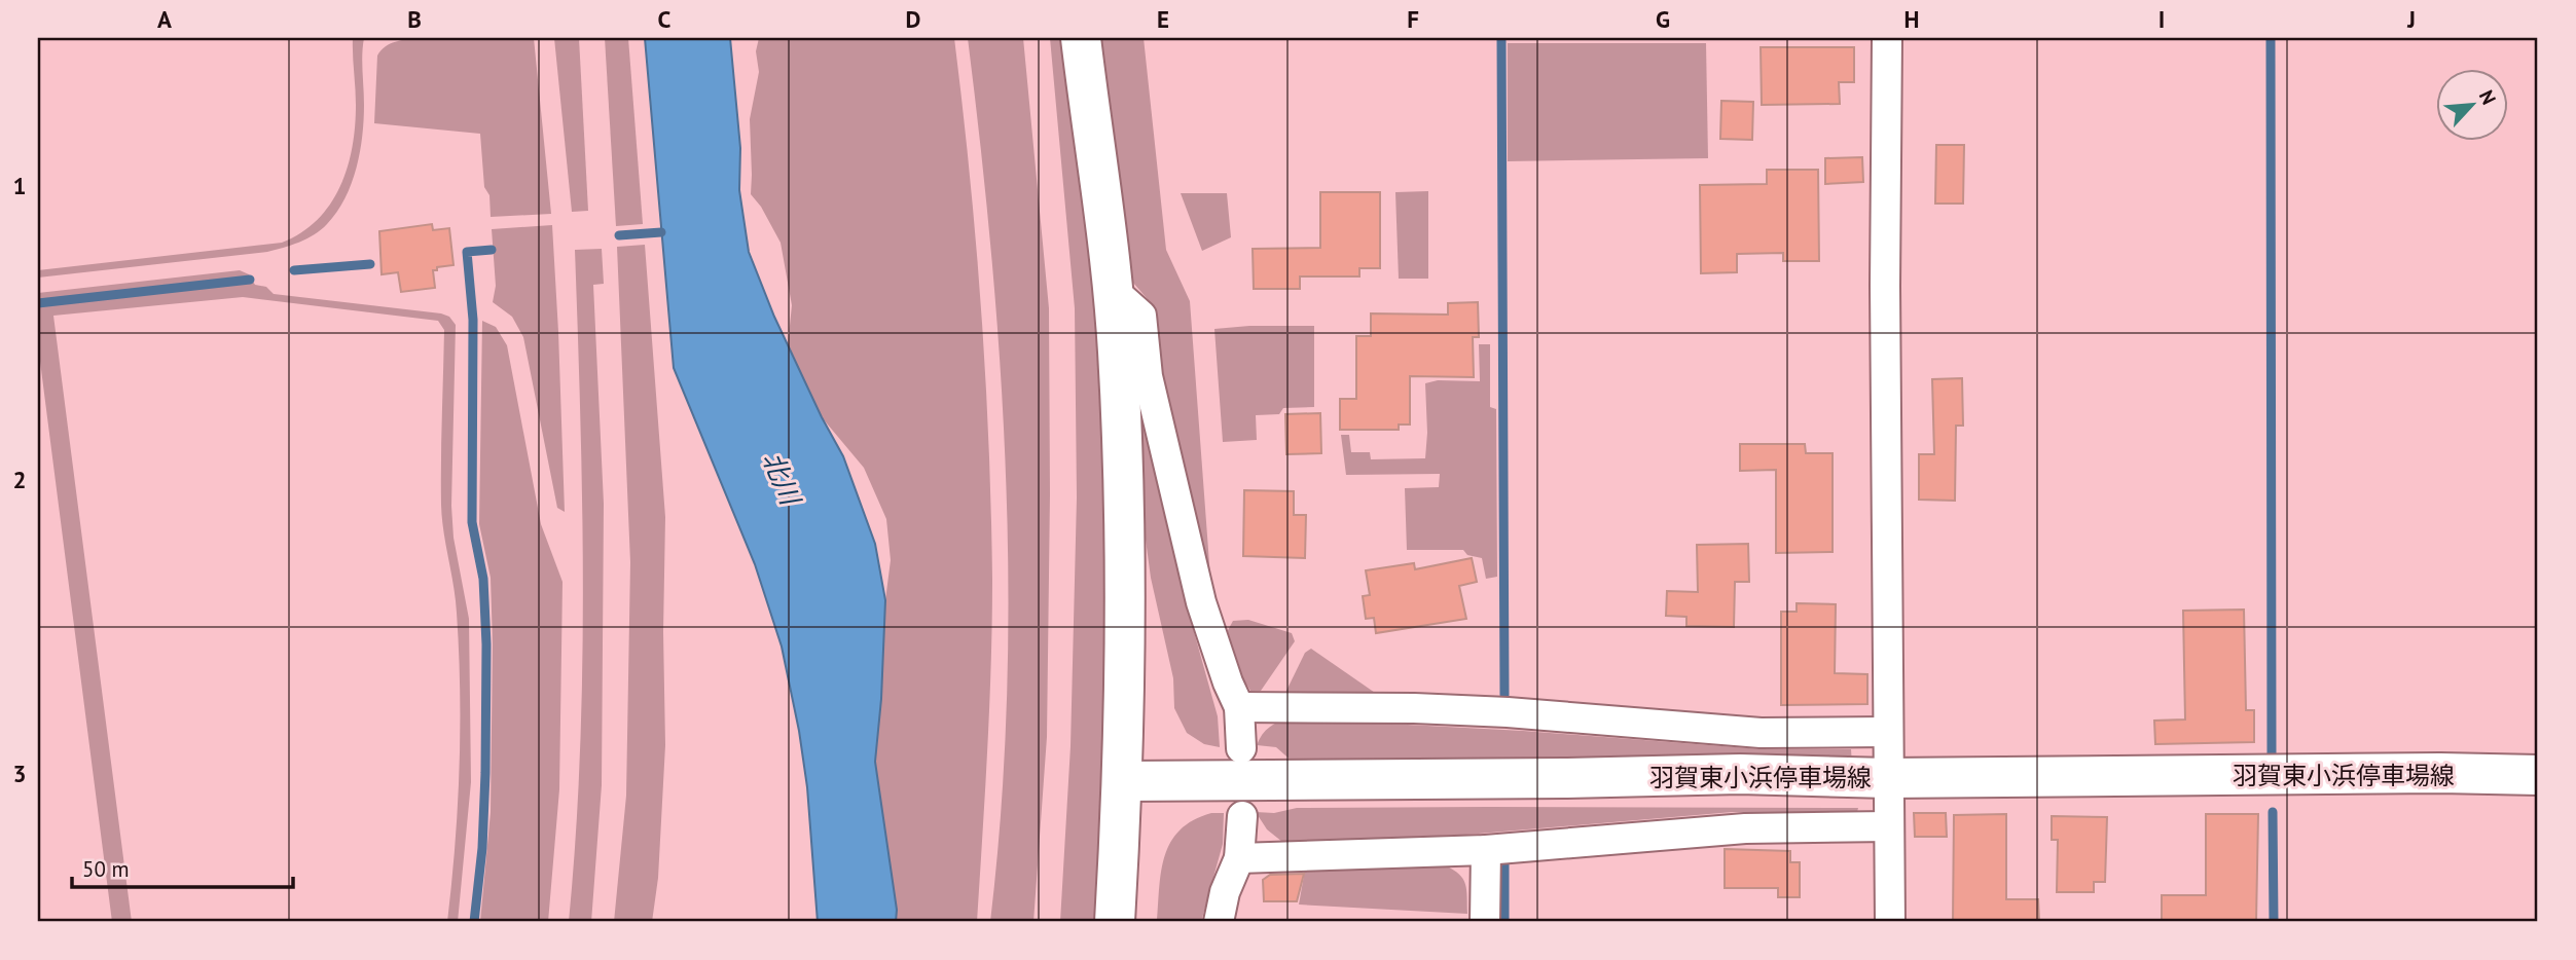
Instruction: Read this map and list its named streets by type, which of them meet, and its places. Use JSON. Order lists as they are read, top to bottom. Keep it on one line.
{"streets":{"main road":["羽賀東小浜停車場線"]},"water":["北川"],"scale_bar":"50 m","north":"top right","grid":{"columns":["A","B","C","D","E","F","G","H","I","J"],"rows":["1","2","3"]}}
